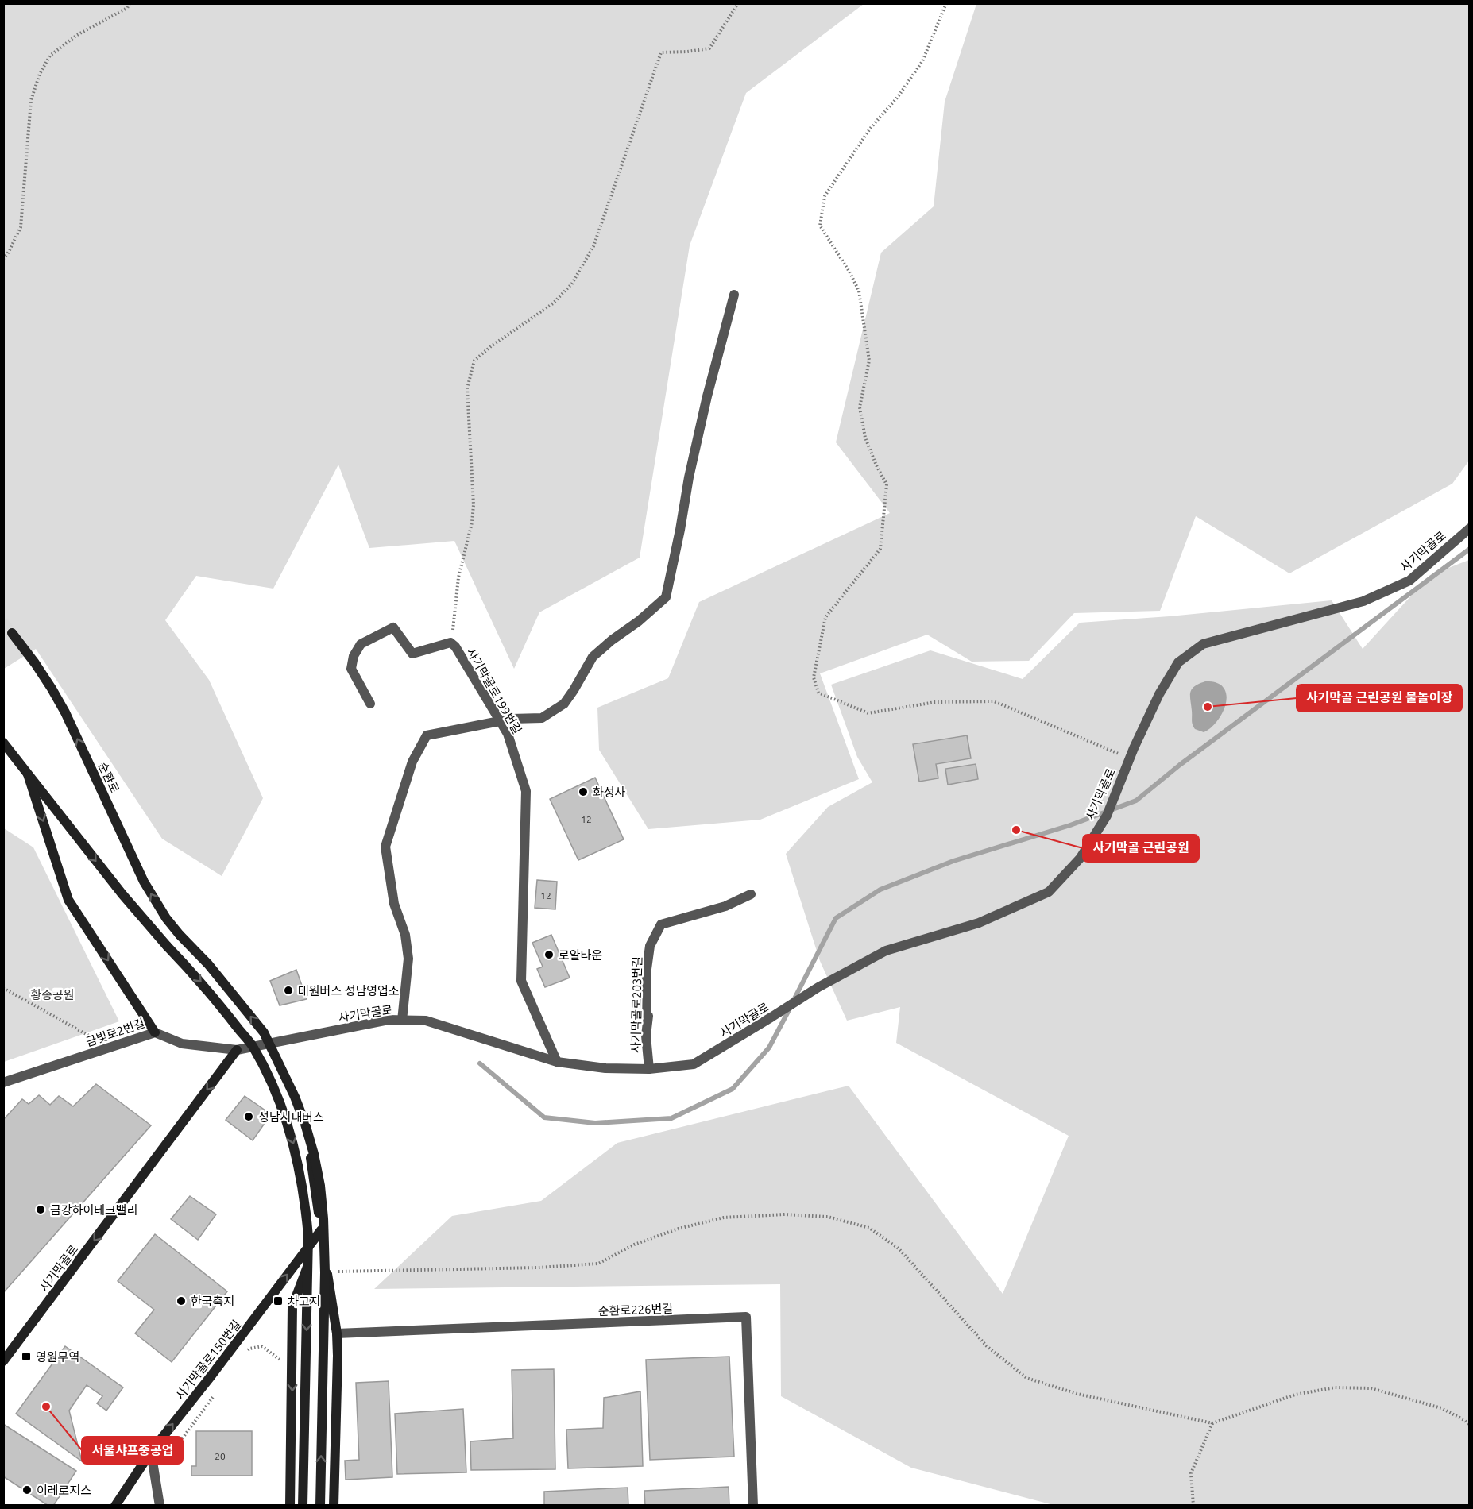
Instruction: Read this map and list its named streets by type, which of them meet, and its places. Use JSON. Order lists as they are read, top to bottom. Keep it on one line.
{"streets":{"main road":["사기막골로","순환로","사기막골로150번길"],"street":["사기막골로199번길","사기막골로203번길","금빛로2번길","순환로226번길"]},"crossings":[["사기막골로","사기막골로199번길"],["사기막골로","사기막골로203번길"],["사기막골로","금빛로2번길"]],"one_way":["사기막골로150번길"],"parks":["황송공원"],"places":{"other":["사기막골 근린공원 물놀이장","화성사","사기막골 근린공원","로얄타운","대원버스 성남영업소","성남시내버스","금강하이테크밸리","한국축지","서울샤프중공업","이레로지스"],"transit":["차고지","영원무역"]},"house_numbers":["12","12","20"]}
